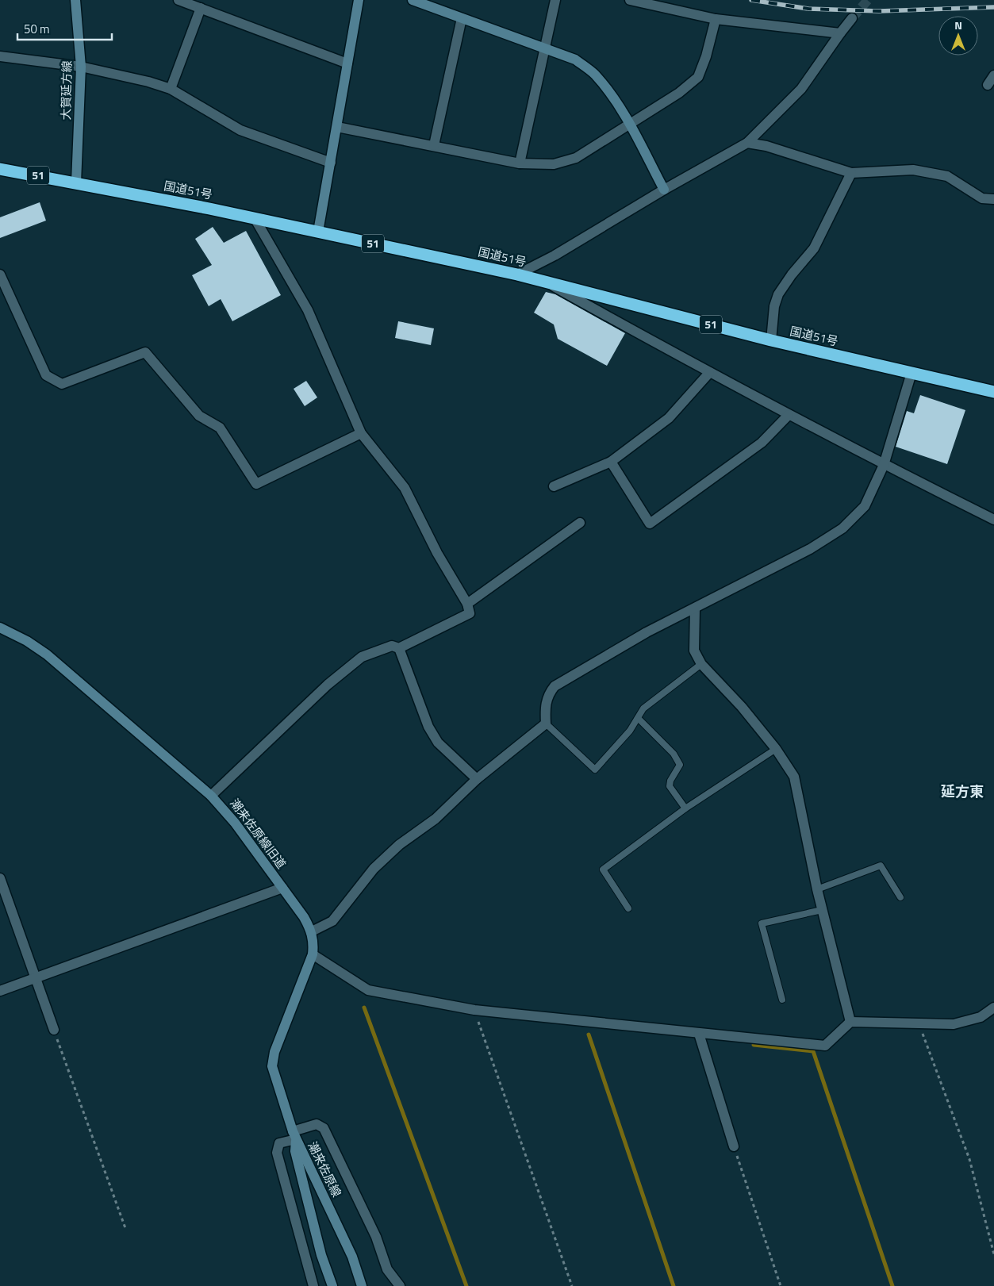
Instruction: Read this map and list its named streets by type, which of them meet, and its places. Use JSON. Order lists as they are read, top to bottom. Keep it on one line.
{"streets":{"highway":["51","国道51号"],"street":["大賀延方線","潮来佐原線旧道","潮来佐原線"]},"crossings":[["大賀延方線","国道51号"]],"districts":["延方東"],"scale_bar":"50 m","north":"top"}
